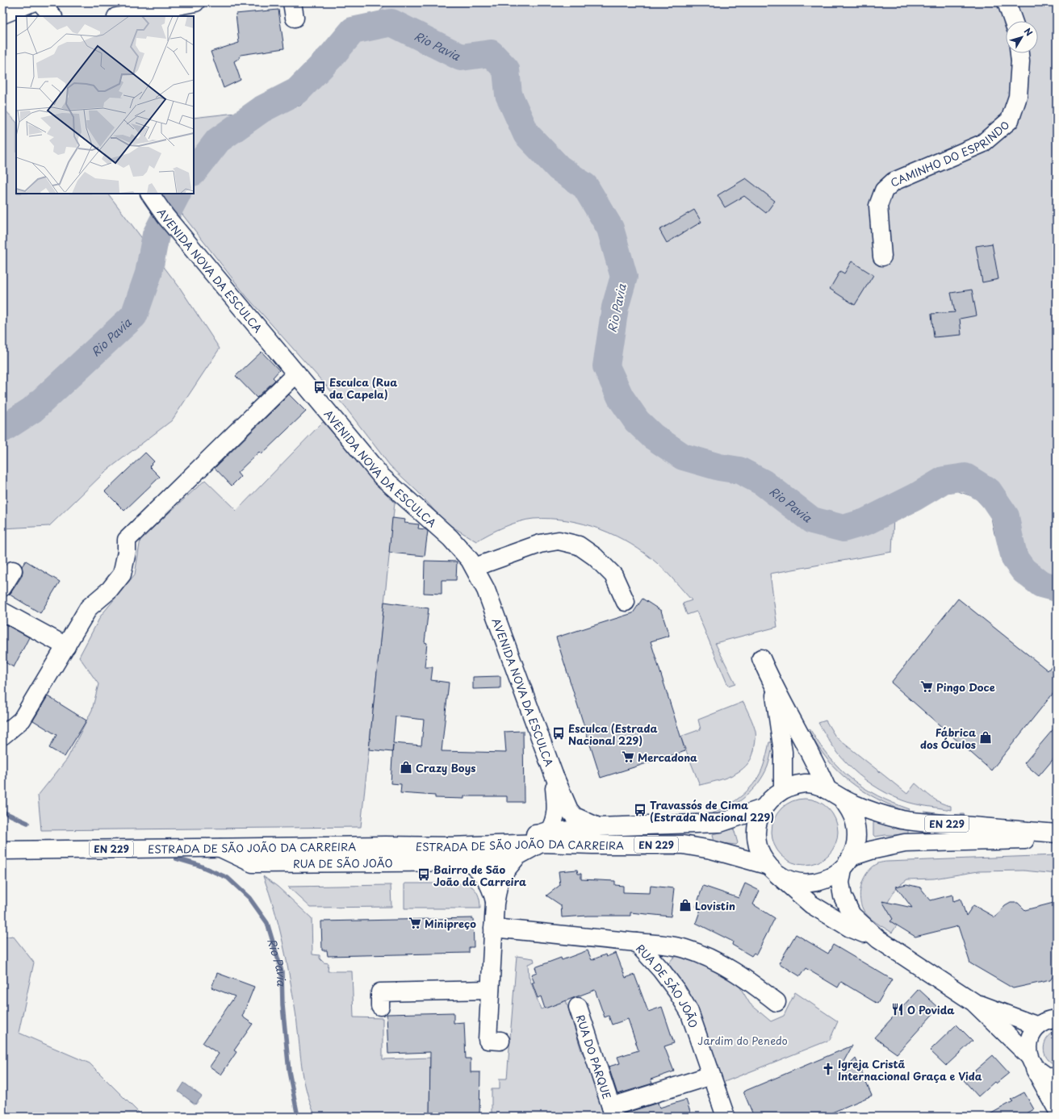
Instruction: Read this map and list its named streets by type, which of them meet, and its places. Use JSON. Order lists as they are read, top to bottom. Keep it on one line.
{"streets":{"street":["CAMINHO DO ESPRINDO","AVENIDA NOVA DA ESCULCA","EN 229","ESTRADA DE SÃO JOÃO DA CARREIRA","RUA DE SÃO JOÃO","RUA DO PARQUE"]},"crossings":[["AVENIDA NOVA DA ESCULCA","ESTRADA DE SÃO JOÃO DA CARREIRA"],["AVENIDA NOVA DA ESCULCA","RUA DE SÃO JOÃO"],["EN 229","ESTRADA DE SÃO JOÃO DA CARREIRA"],["ESTRADA DE SÃO JOÃO DA CARREIRA","RUA DE SÃO JOÃO"],["RUA DE SÃO JOÃO","RUA DO PARQUE"]],"water":["Rio Pavia"],"parks":["Jardim do Penedo"],"places":{"bus stop":["Esculca (Rua da Capela)","Esculca (Estrada Nacional 229)","Travassós de Cima (Estrada Nacional 229)","Bairro de São João da Carreira"],"supermarket":["Pingo Doce","Mercadona","Minipreço"],"shop":["Fábrica dos Óculos","Crazy Boys","Lovistin"],"restaurant":["O Povida"],"church":["Igreja Cristã Internacional Graça e Vida"]},"north":"top right"}
